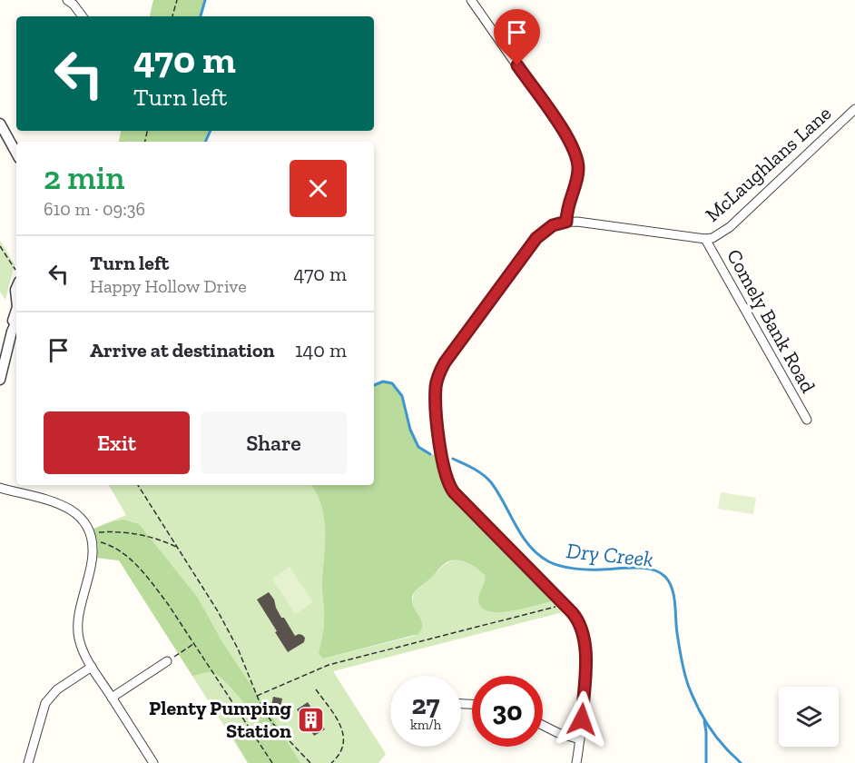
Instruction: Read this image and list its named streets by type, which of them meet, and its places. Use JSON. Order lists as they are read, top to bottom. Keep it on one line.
{"streets":{"street":["McLaughlans Lane","Comely Bank Road"]},"crossings":[["McLaughlans Lane","Comely Bank Road"]],"water":["Dry Creek"],"places":{"building":["Plenty Pumping Station"]},"page":{"turn":["470 m","Turn left"],"heading":["2 min","610 m · 09:36"],"list":[{"name":"Turn left","note":"Happy Hollow Drive","value":"470 m"},{"name":"Arrive at destination","value":"140 m"}],"buttons":["Exit","Share"],"speed":"27 km/h","limit":"30"}}
